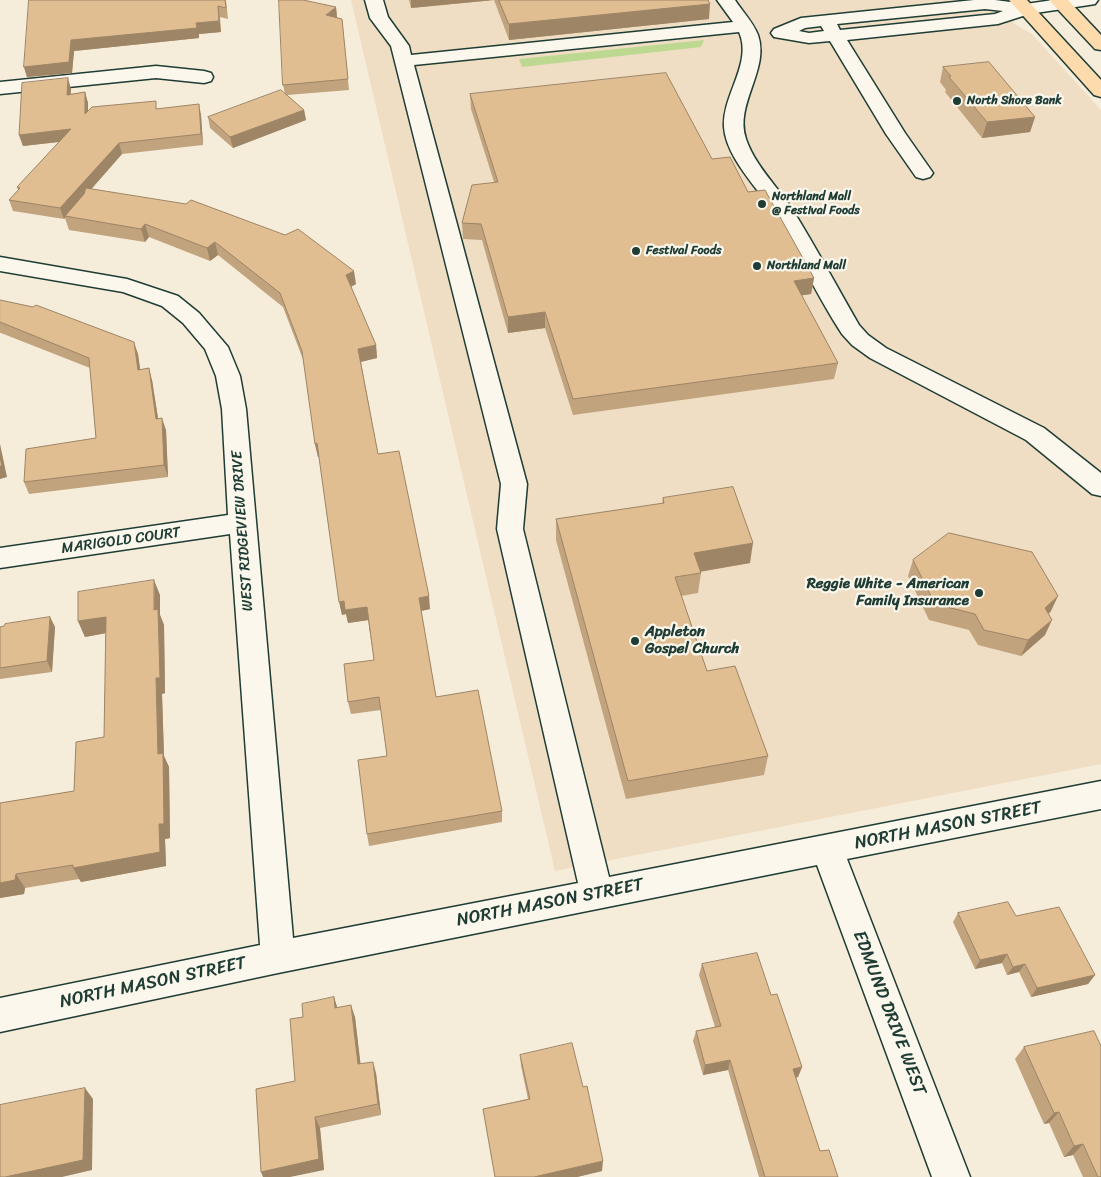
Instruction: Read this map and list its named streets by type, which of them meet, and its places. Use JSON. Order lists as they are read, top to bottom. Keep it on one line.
{"streets":{"street":["WEST RIDGEVIEW DRIVE","MARIGOLD COURT","NORTH MASON STREET","EDMUND DRIVE WEST"]},"crossings":[["WEST RIDGEVIEW DRIVE","MARIGOLD COURT"],["WEST RIDGEVIEW DRIVE","NORTH MASON STREET"],["NORTH MASON STREET","EDMUND DRIVE WEST"]],"places":["North Shore Bank","Northland Mall @ Festival Foods","Festival Foods","Northland Mall","Reggie White - American Family Insurance","Appleton Gospel Church"]}
